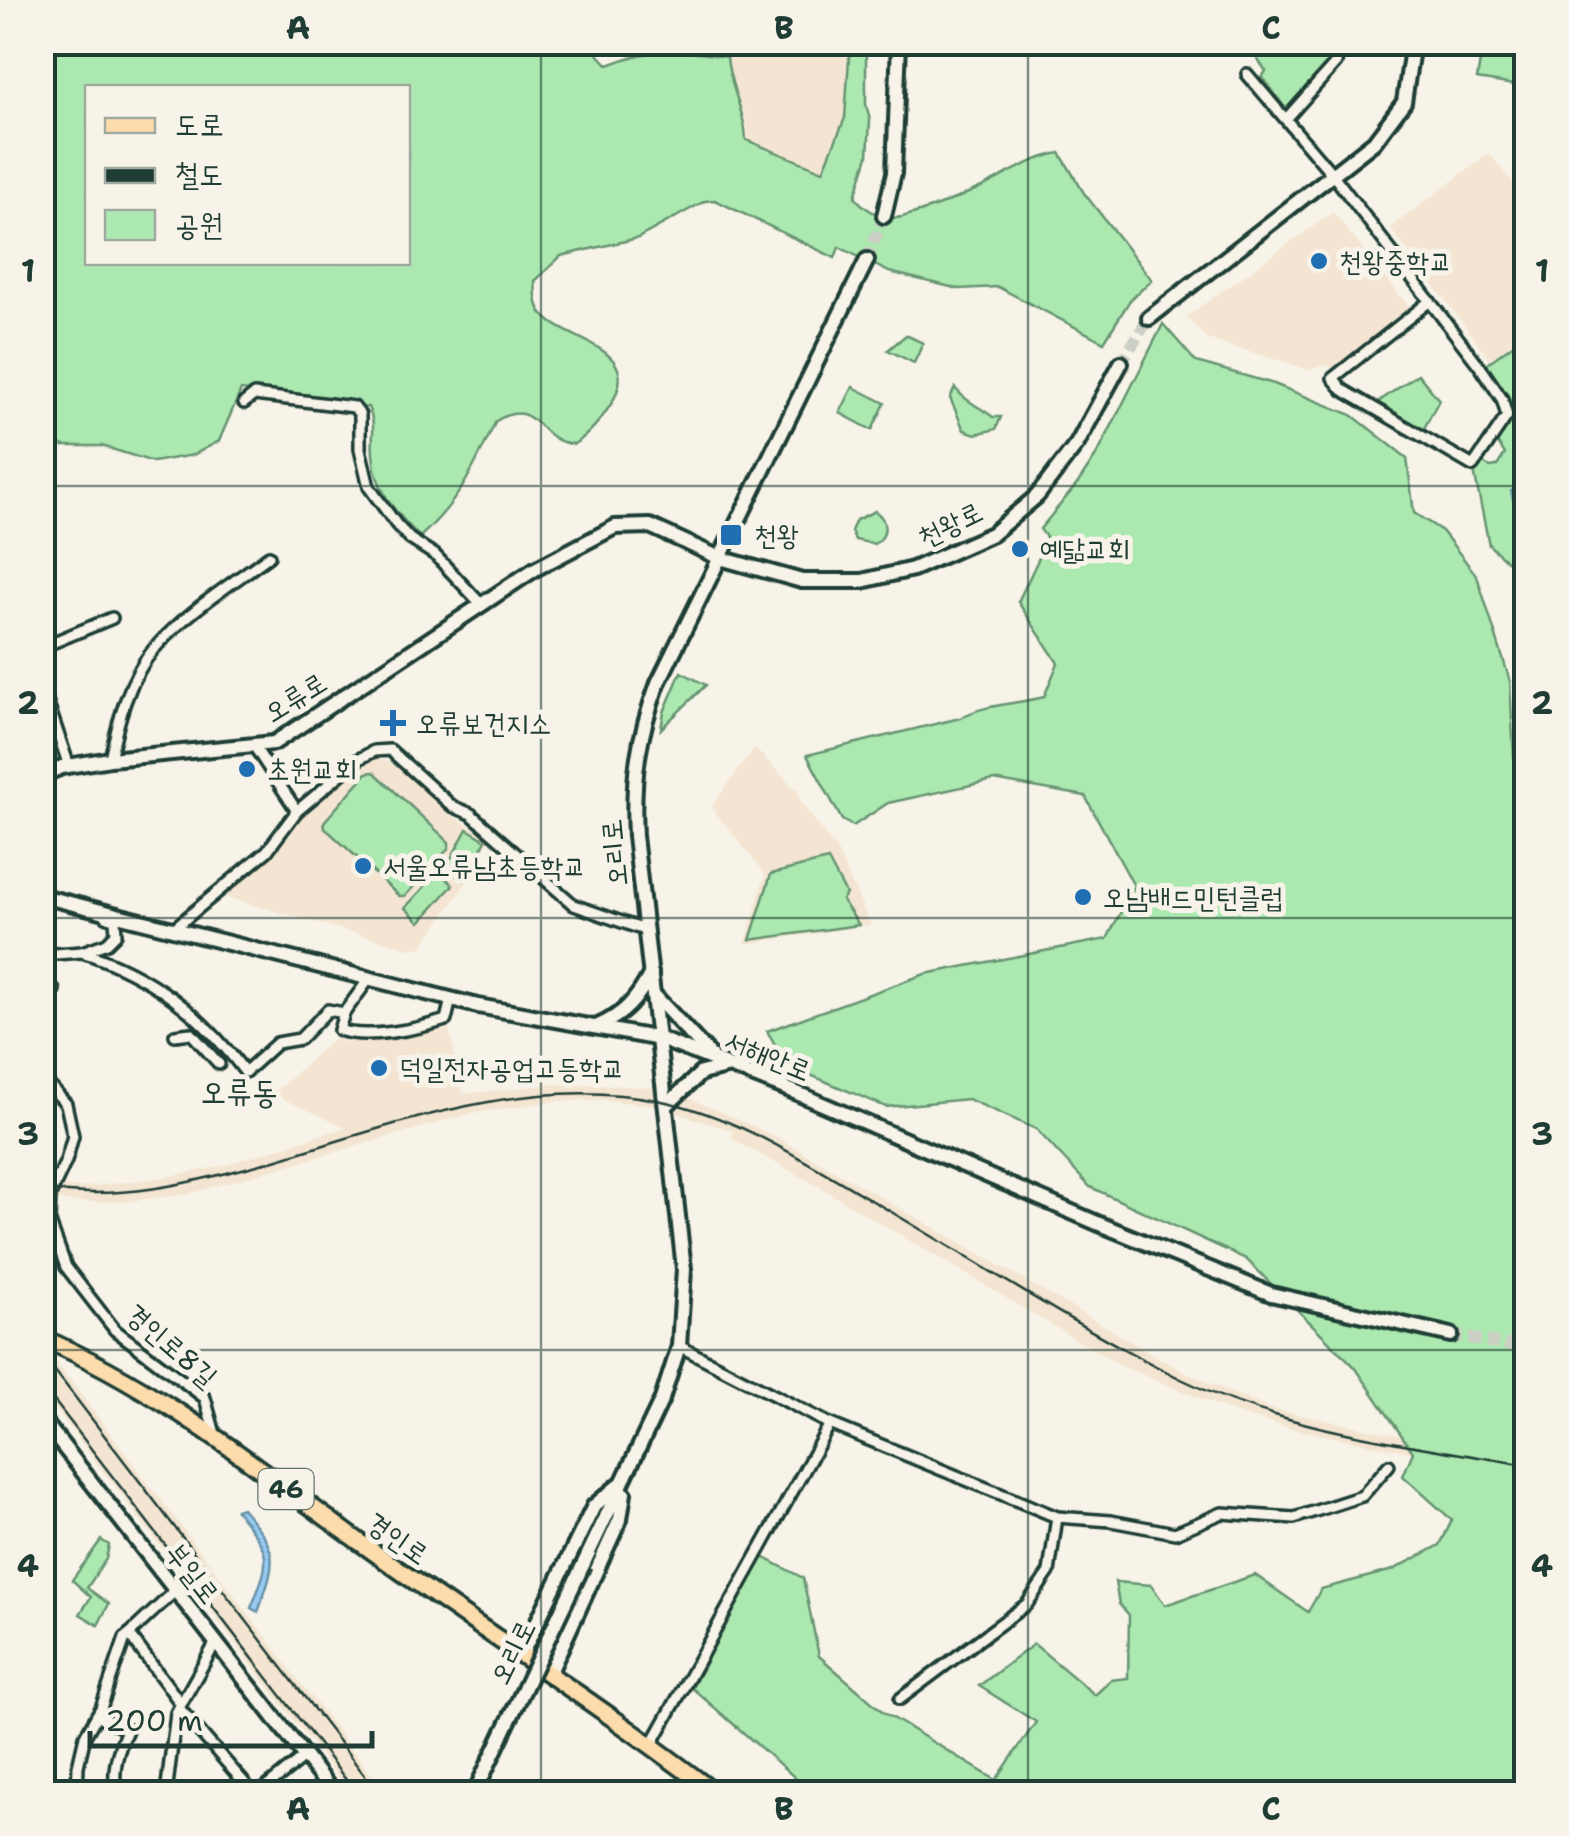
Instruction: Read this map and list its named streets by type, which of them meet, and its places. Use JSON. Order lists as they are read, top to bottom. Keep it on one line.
{"streets":{"main road":["천왕로","오류로","오리로","서해안로","46","경인로","부일로"],"street":["경인로8길"]},"crossings":[["천왕로","오류로"],["천왕로","오리로"],["오류로","오리로"],["오리로","서해안로"],["오리로","경인로"],["경인로8길","경인로"]],"districts":["오류동"],"places":{"other":["천왕중학교","예닮교회","초원교회","서울오류남초등학교","오남배드민턴클럽","덕일전자공업고등학교"],"transit":["천왕"],"health":["오류보건지소"]},"legend":["도로","철도","공원"],"scale_bar":"200 m","grid":{"columns":["A","B","C"],"rows":["1","2","3","4"]}}
